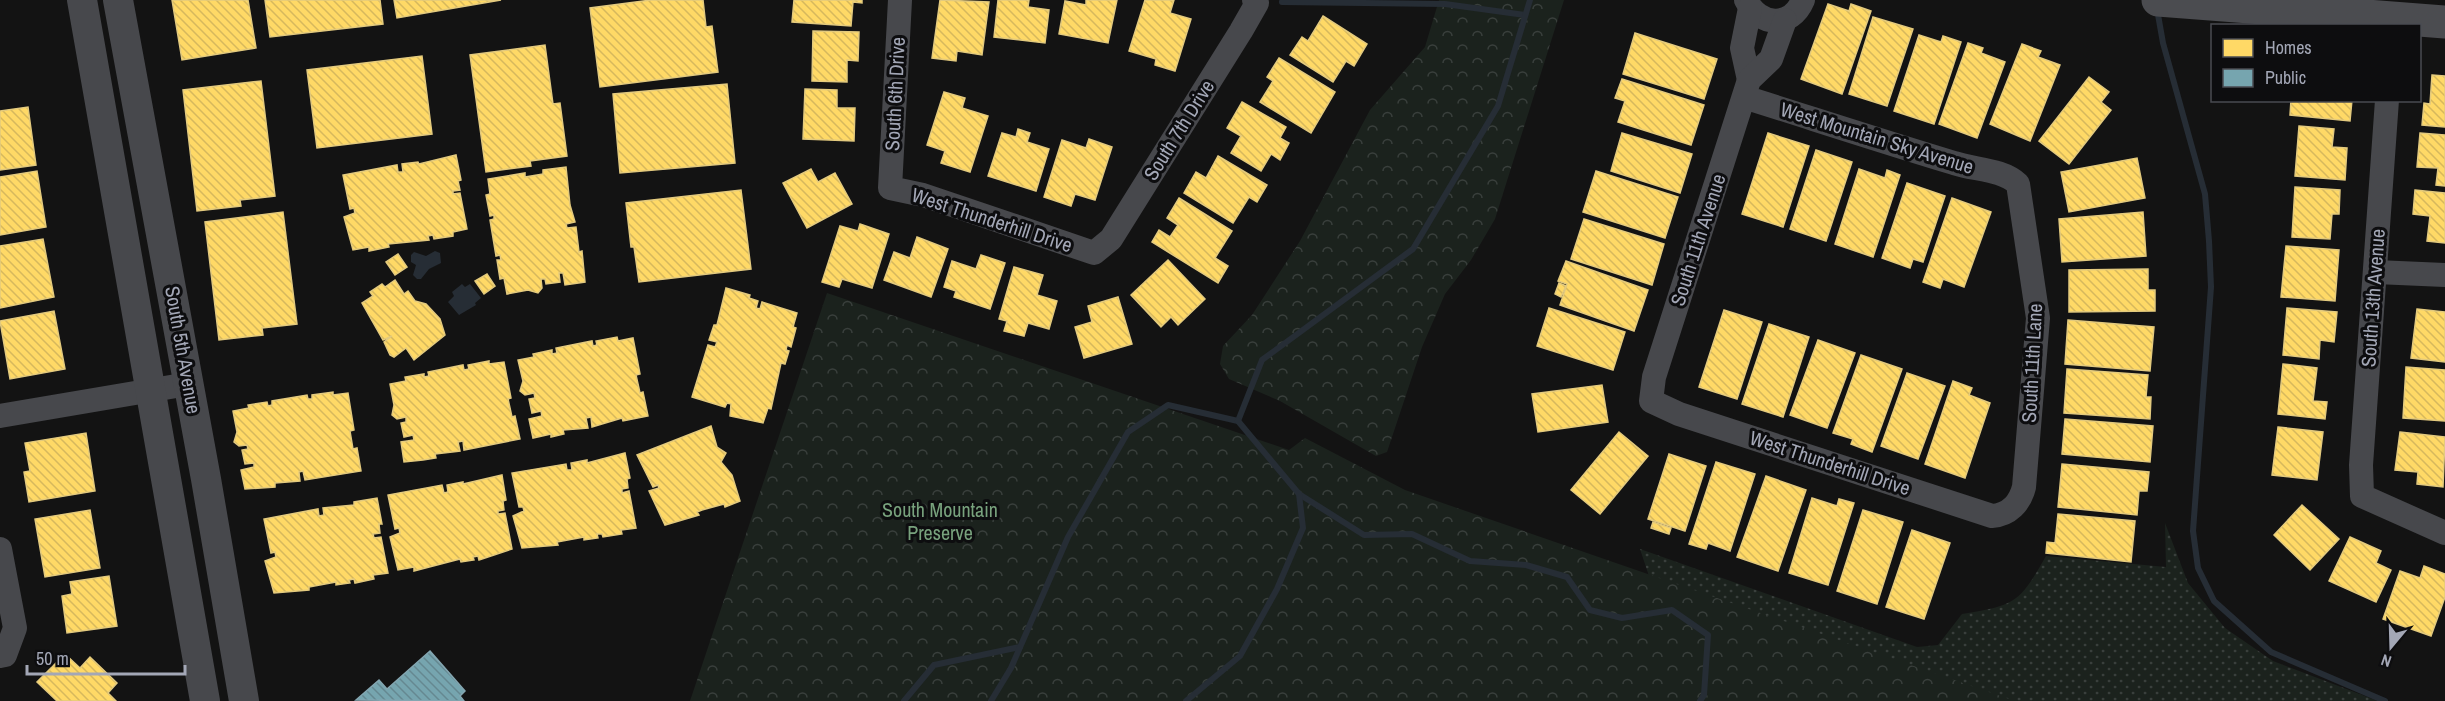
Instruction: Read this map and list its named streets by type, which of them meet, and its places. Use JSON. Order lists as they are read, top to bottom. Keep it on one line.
{"streets":{"street":["South 6th Drive","South 7th Drive","West Mountain Sky Avenue","West Thunderhill Drive","South 11th Avenue","South 13th Avenue","South 5th Avenue","South 11th Lane"]},"crossings":[["South 6th Drive","West Thunderhill Drive"],["South 7th Drive","West Thunderhill Drive"],["West Mountain Sky Avenue","South 11th Avenue"],["West Mountain Sky Avenue","South 11th Lane"],["West Thunderhill Drive","South 11th Avenue"],["West Thunderhill Drive","South 11th Lane"]],"parks":["South Mountain Preserve"],"legend":["Homes","Public"],"scale_bar":"50 m","north":"bottom"}
